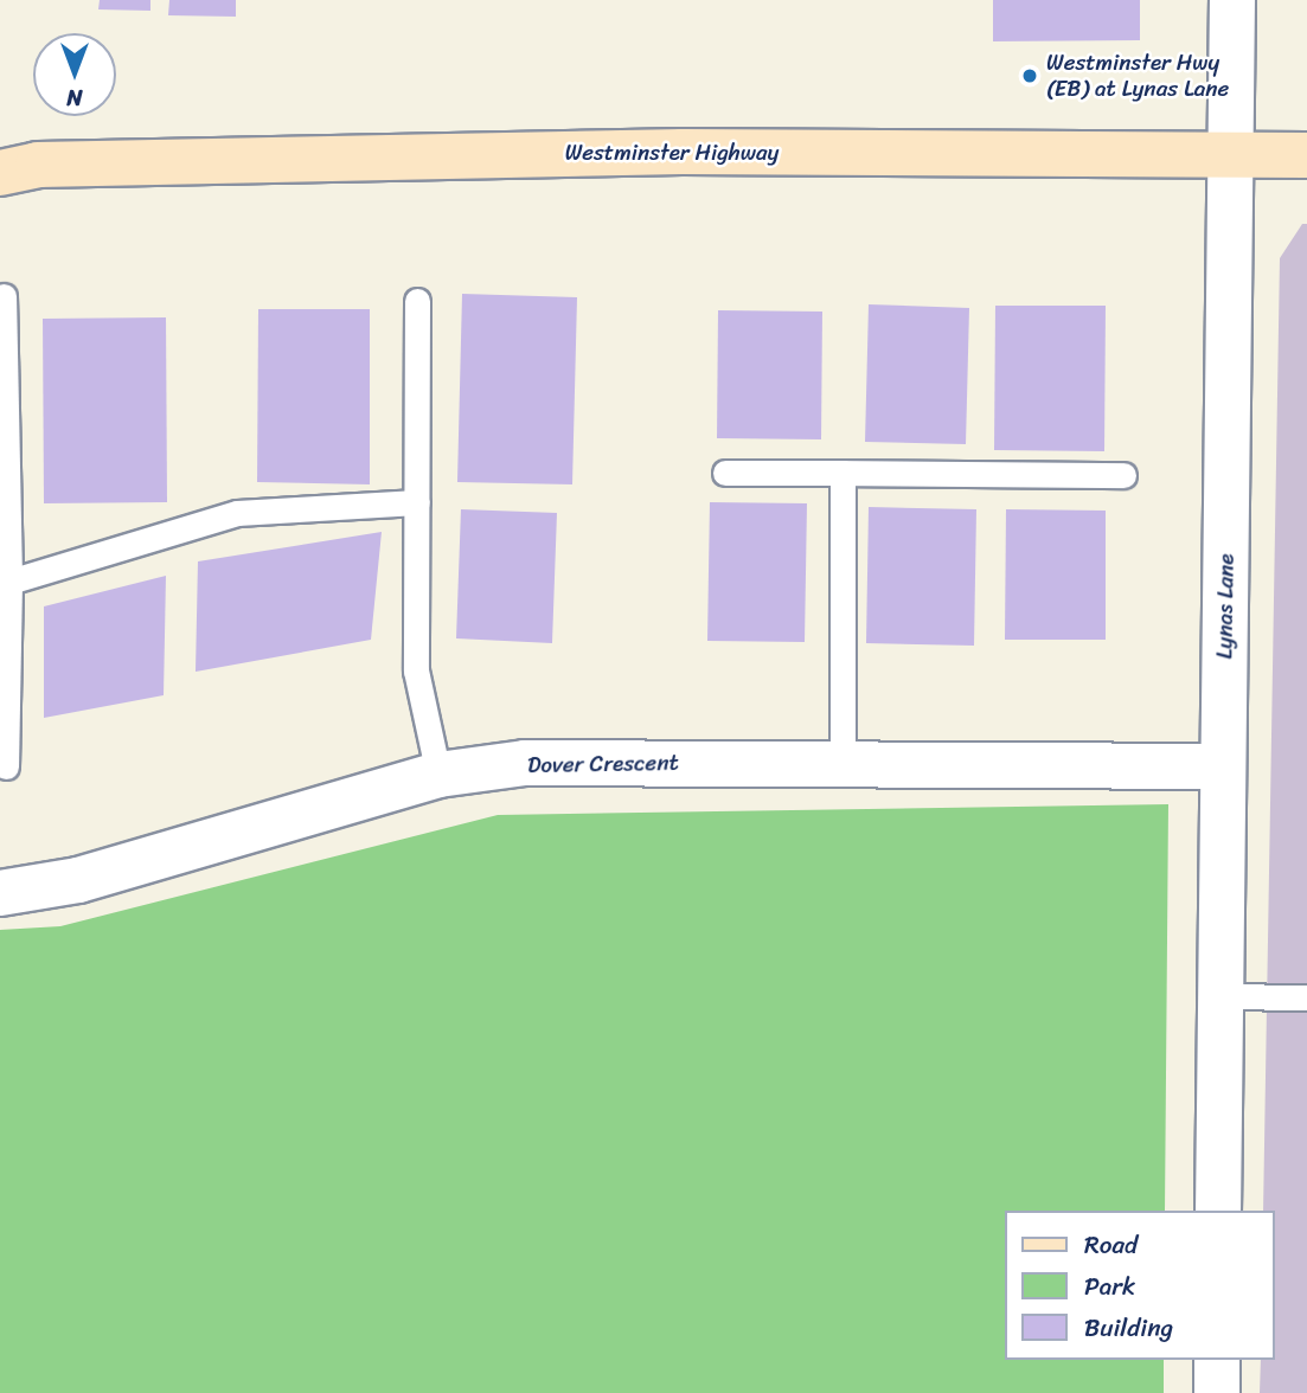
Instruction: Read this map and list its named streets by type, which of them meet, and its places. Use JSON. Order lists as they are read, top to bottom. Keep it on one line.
{"streets":{"main road":["Westminster Highway"],"street":["Lynas Lane","Dover Crescent"]},"crossings":[["Westminster Highway","Lynas Lane"],["Lynas Lane","Dover Crescent"]],"places":["Westminster Hwy (EB) at Lynas Lane"],"legend":["Road","Park","Building"],"north":"bottom"}
